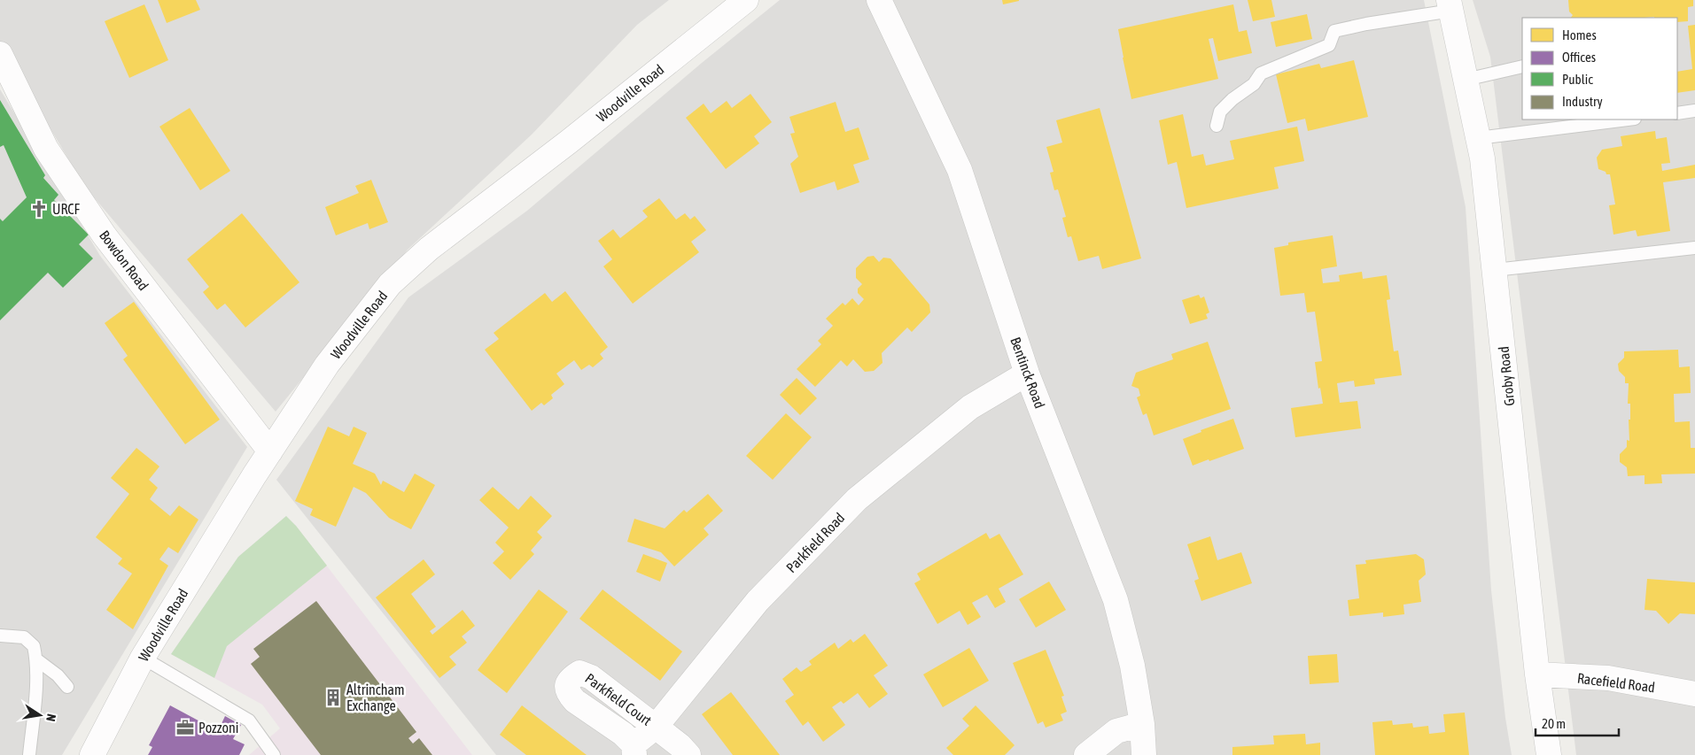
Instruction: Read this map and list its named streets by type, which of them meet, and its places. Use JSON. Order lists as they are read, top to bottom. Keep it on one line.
{"streets":{"street":["Woodville Road","Bowdon Road","Bentinck Road","Groby Road","Parkfield Road","Racefield Road","Parkfield Court"]},"crossings":[["Woodville Road","Bowdon Road"],["Bentinck Road","Parkfield Road"],["Groby Road","Racefield Road"],["Parkfield Road","Parkfield Court"]],"places":{"church":["URCF"],"building":["Altrincham Exchange"],"office":["Pozzoni"]},"legend":["Homes","Offices","Public","Industry"],"scale_bar":"20 m","north":"right"}
